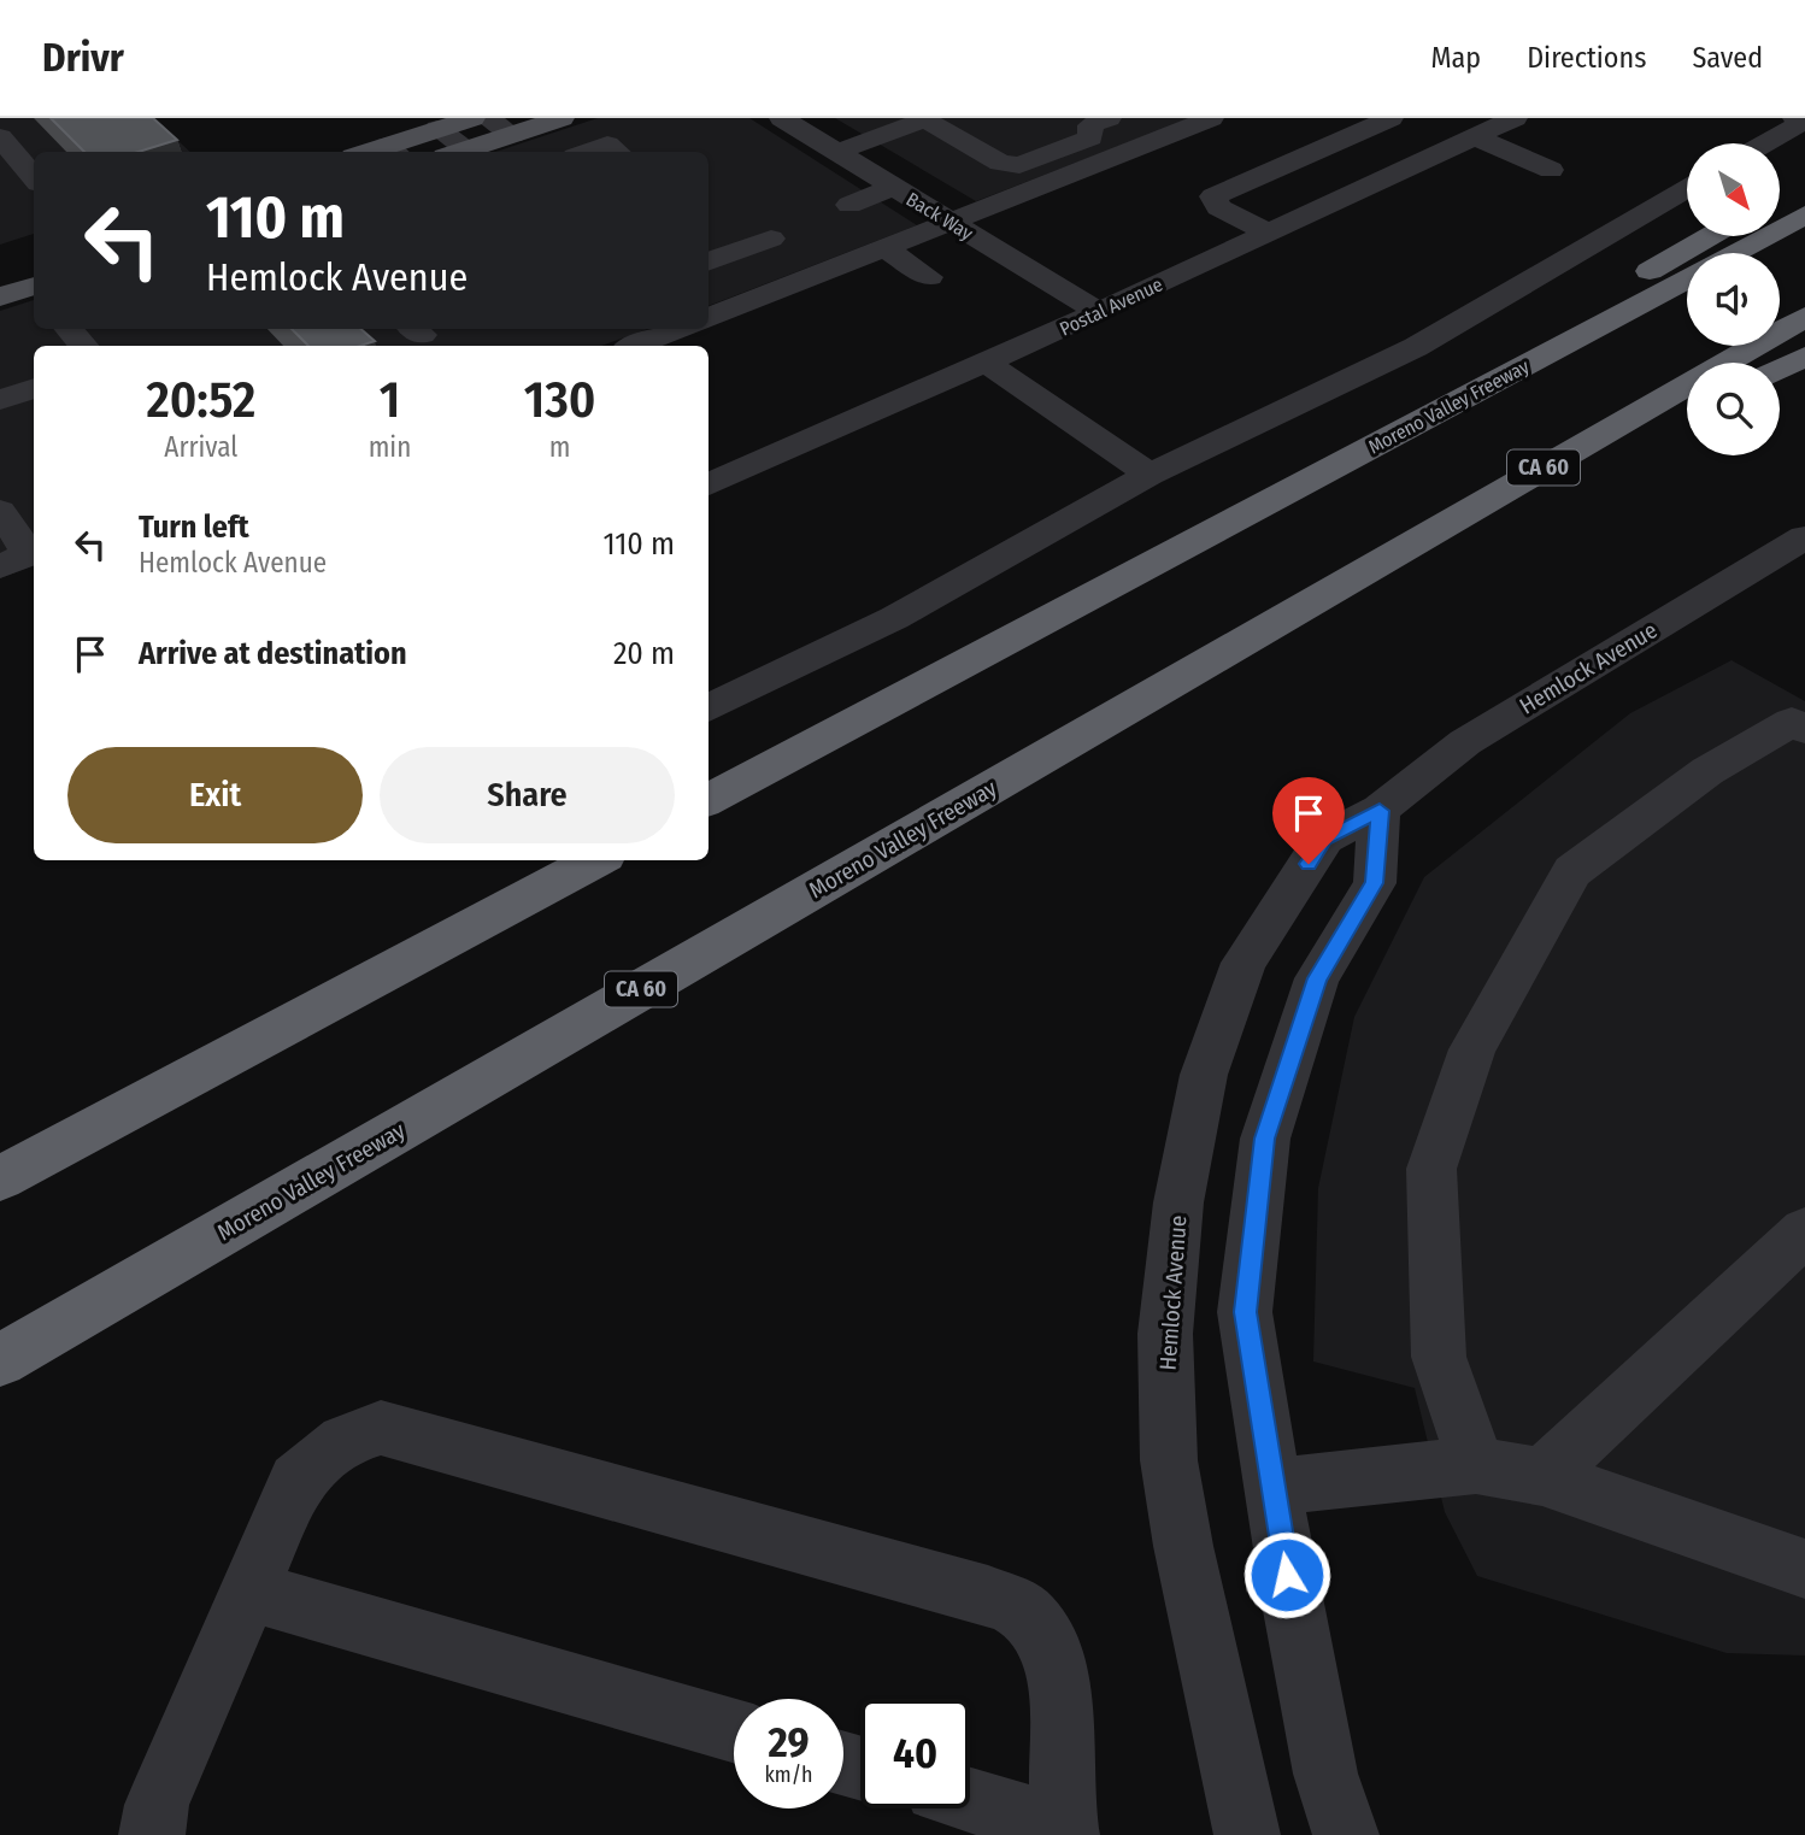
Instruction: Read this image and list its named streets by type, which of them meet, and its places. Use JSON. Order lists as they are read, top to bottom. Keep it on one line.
{"streets":{"highway":["Moreno Valley Freeway","CA 60"],"street":["Back Way","Postal Avenue","Hemlock Avenue"]},"crossings":[["Back Way","Postal Avenue"]],"north":"bottom right","page":{"header":"Drivr","nav":["Map","Directions","Saved"],"turn":["110 m","Hemlock Avenue"],"eta":["20:52","Arrival","1","min","130","m"],"list":[{"name":"Turn left","note":"Hemlock Avenue","value":"110 m"},{"name":"Arrive at destination","value":"20 m"}],"buttons":["Exit","Share"],"speed":"29 km/h","limit":"40"}}
